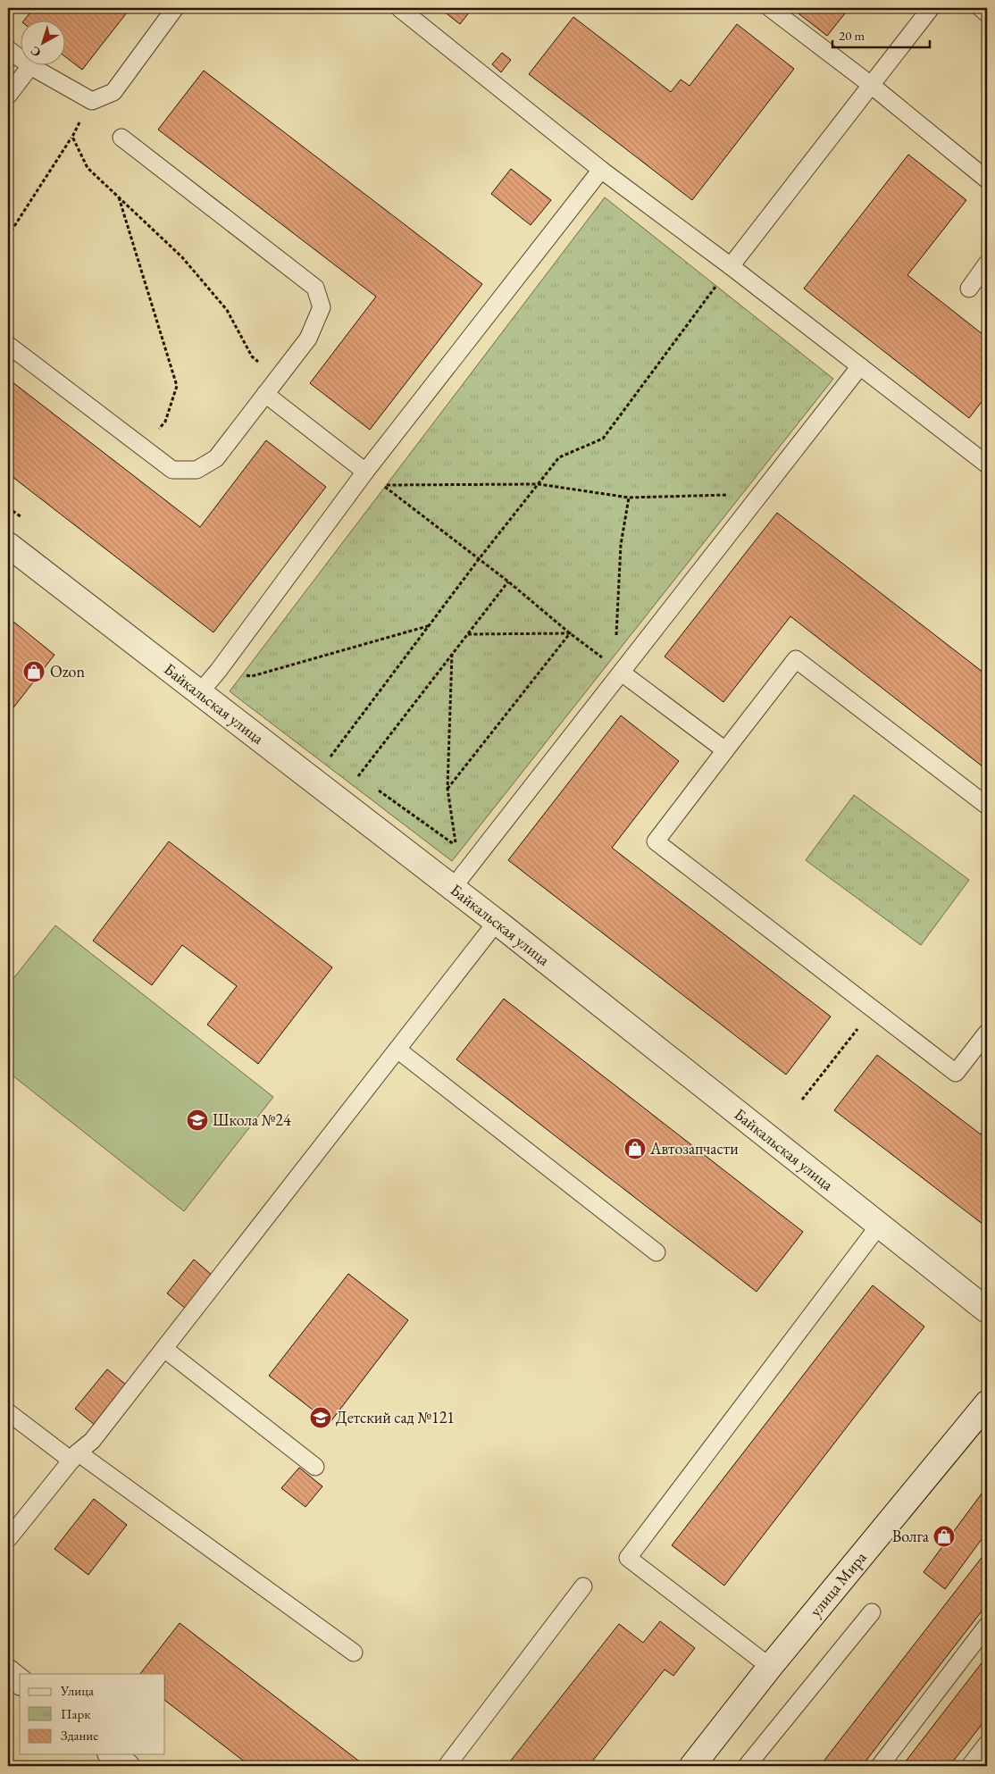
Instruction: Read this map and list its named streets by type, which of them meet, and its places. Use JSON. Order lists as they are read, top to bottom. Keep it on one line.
{"streets":{"street":["Байкальская улица","улица Мира"]},"places":{"shop":["Ozon","Автозапчасти","Волга"],"school or university":["Школа №24","Детский сад №121"]},"legend":["Улица","Парк","Здание"],"scale_bar":"20 m","north":"bottom left"}
